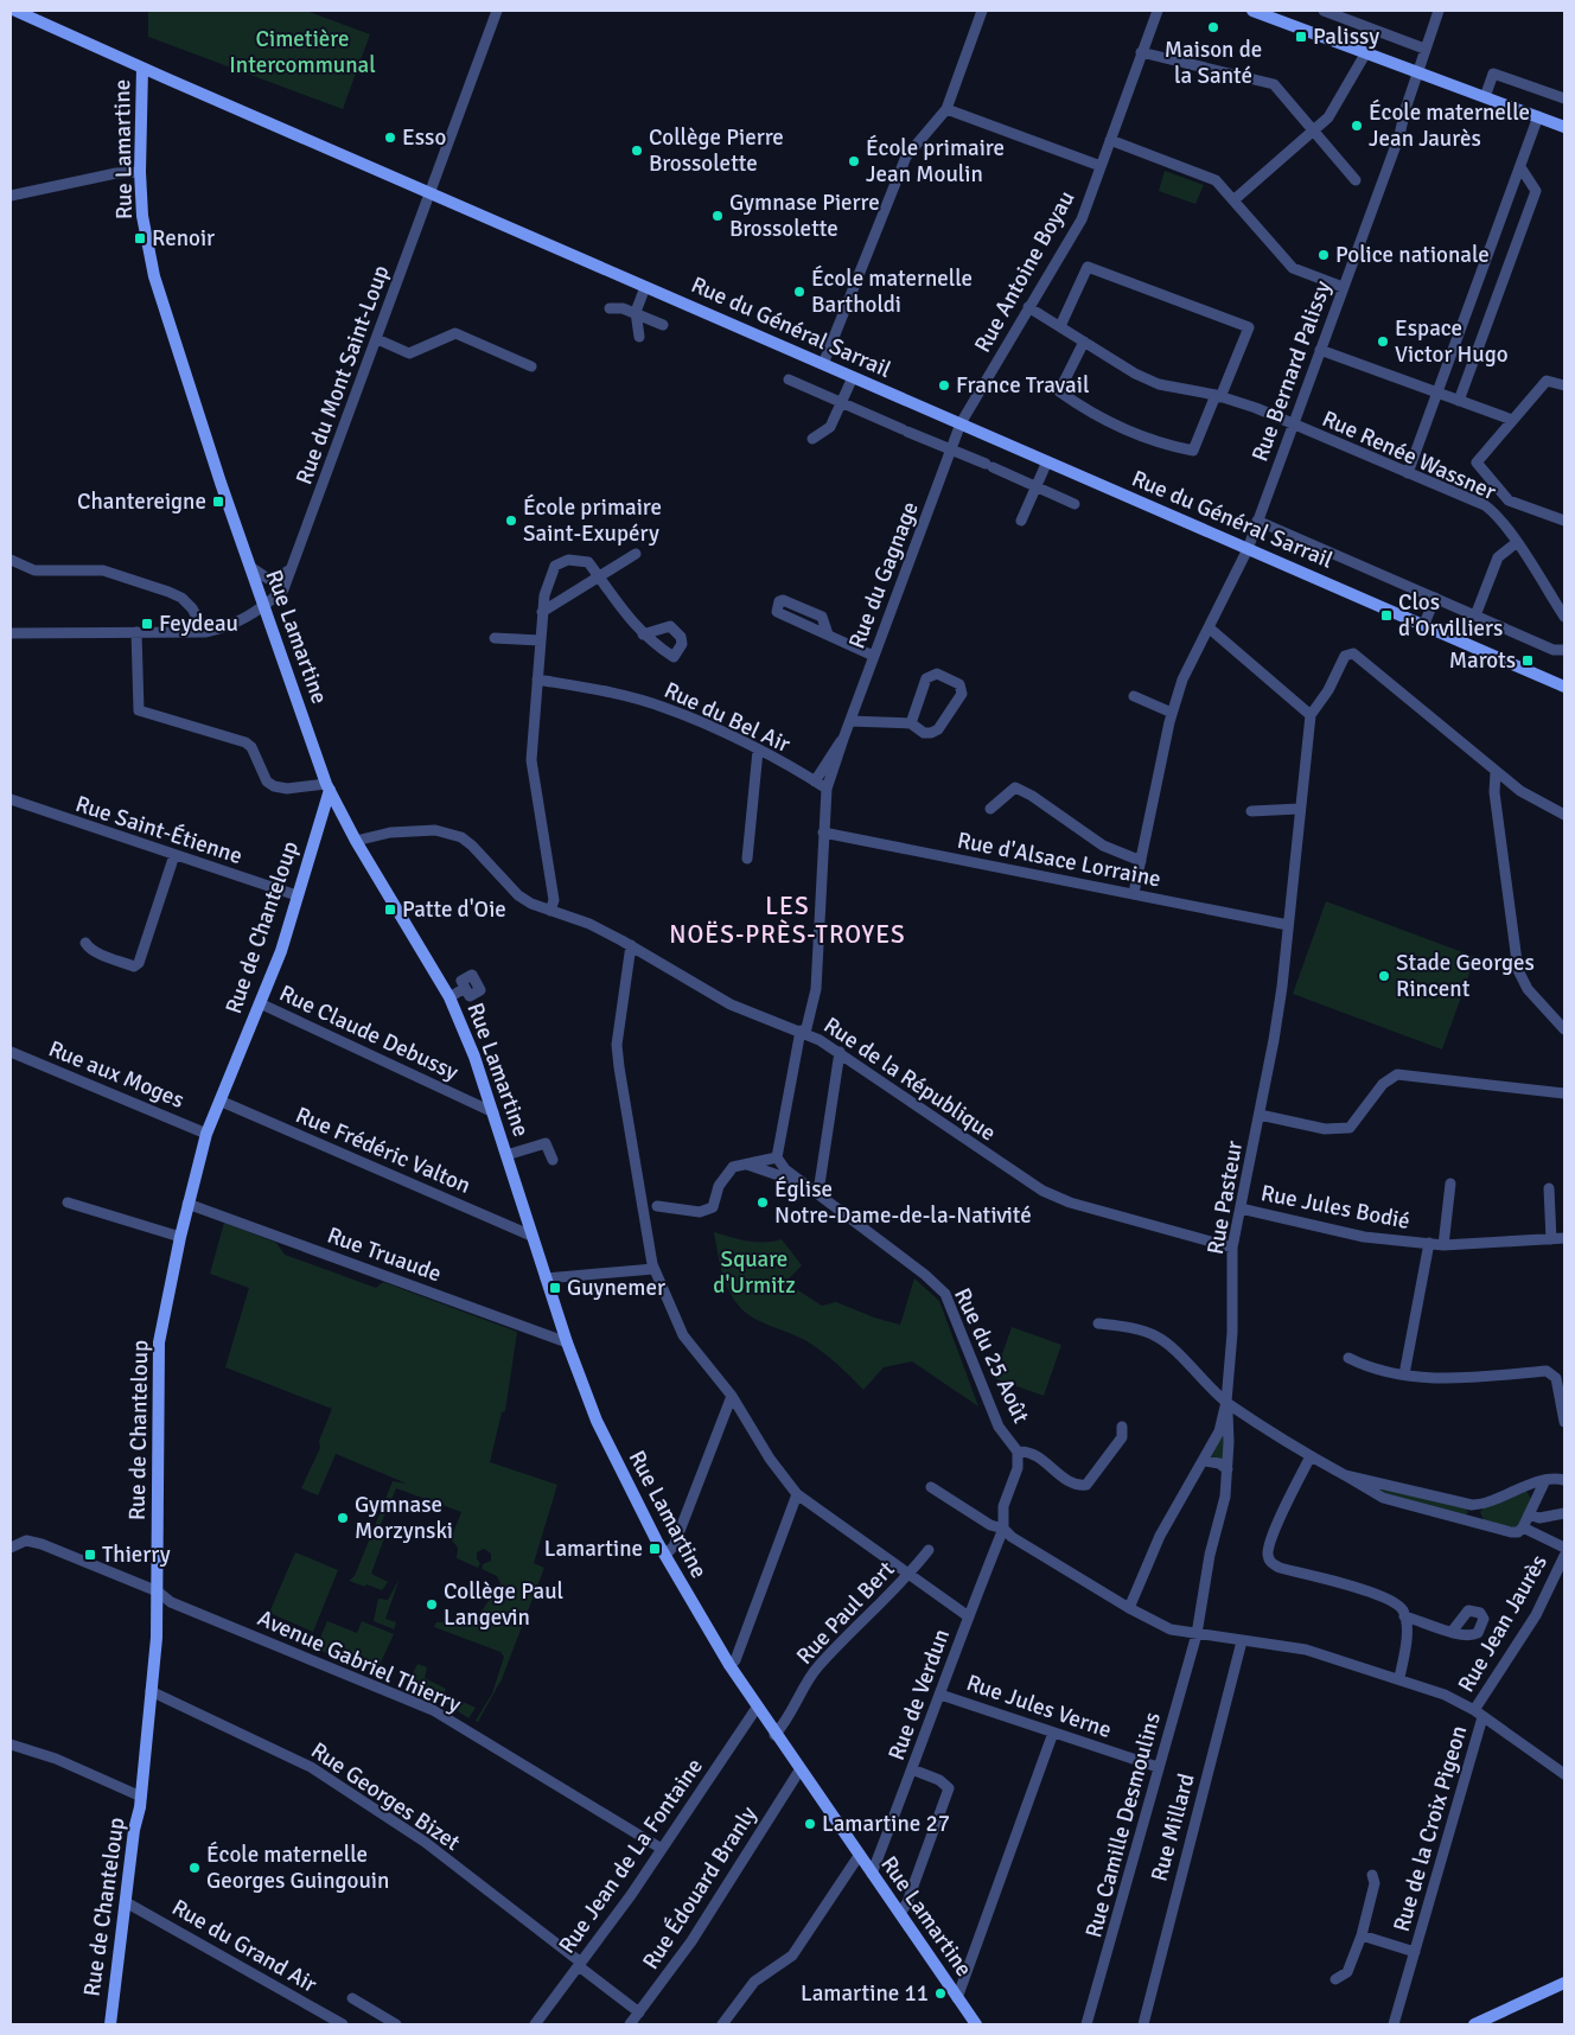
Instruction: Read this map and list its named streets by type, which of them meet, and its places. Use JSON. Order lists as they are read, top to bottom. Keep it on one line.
{"streets":{"street":["Rue Lamartine","Rue Antoine Boyau","Rue du Général Sarrail","Rue Bernard Palissy","Rue du Mont Saint-Loup","Rue Renée Wassner","Rue du Gagnage","Rue du Bel Air","Rue Saint-Étienne","Rue d'Alsace Lorraine","Rue de Chanteloup","Rue Claude Debussy","Rue aux Moges","Rue de la République","Rue Frédéric Valton","Rue Pasteur","Rue Jules Bodié","Rue Truaude","Rue du 25 Août","Rue Paul Bert","Rue Jean Jaurès","Avenue Gabriel Thierry","Rue de Verdun","Rue Jules Verne","Rue Georges Bizet","Rue Camille Desmoulins","Rue Millard","Rue de la Croix Pigeon","Rue Jean de La Fontaine","Rue Édouard Branly","Rue du Grand Air"]},"crossings":[["Rue Lamartine","Rue du Général Sarrail"],["Rue Lamartine","Rue du Mont Saint-Loup"],["Rue Lamartine","Rue de Chanteloup"],["Rue Lamartine","Rue Claude Debussy"],["Rue Lamartine","Rue de la République"],["Rue Lamartine","Rue Frédéric Valton"],["Rue Lamartine","Rue Truaude"],["Rue Lamartine","Rue Paul Bert"],["Rue Lamartine","Rue de Verdun"],["Rue Lamartine","Rue Jean de La Fontaine"],["Rue Lamartine","Rue Édouard Branly"],["Rue Antoine Boyau","Rue du Général Sarrail"],["Rue Antoine Boyau","Rue Renée Wassner"],["Rue Antoine Boyau","Rue du Gagnage"],["Rue du Général Sarrail","Rue Bernard Palissy"],["Rue du Général Sarrail","Rue du Mont Saint-Loup"],["Rue du Général Sarrail","Rue du Gagnage"],["Rue Bernard Palissy","Rue Renée Wassner"],["Rue Bernard Palissy","Rue d'Alsace Lorraine"],["Rue du Gagnage","Rue du Bel Air"],["Rue du Gagnage","Rue d'Alsace Lorraine"],["Rue du Gagnage","Rue de la République"],["Rue du Gagnage","Rue du 25 Août"],["Rue Saint-Étienne","Rue de Chanteloup"],["Rue d'Alsace Lorraine","Rue Pasteur"],["Rue de Chanteloup","Rue Claude Debussy"],["Rue de Chanteloup","Rue aux Moges"],["Rue de Chanteloup","Rue Frédéric Valton"],["Rue de Chanteloup","Rue Truaude"],["Rue de Chanteloup","Avenue Gabriel Thierry"],["Rue de Chanteloup","Rue Georges Bizet"],["Rue de Chanteloup","Rue du Grand Air"],["Rue de la République","Rue Pasteur"],["Rue Pasteur","Rue Jules Bodié"],["Rue Pasteur","Rue Camille Desmoulins"],["Rue du 25 Août","Rue de Verdun"],["Rue Jean Jaurès","Rue de la Croix Pigeon"],["Avenue Gabriel Thierry","Rue Jean de La Fontaine"],["Rue de Verdun","Rue Jules Verne"],["Rue Jules Verne","Rue Camille Desmoulins"],["Rue Georges Bizet","Rue Jean de La Fontaine"],["Rue Georges Bizet","Rue Édouard Branly"]],"districts":["LES NOËS-PRÈS-TROYES"],"parks":["Cimetière Intercommunal","Square d'Urmitz"],"places":{"other":["Maison de la Santé","École maternelle Jean Jaurès","Esso","Collège Pierre Brossolette","École primaire Jean Moulin","Gymnase Pierre Brossolette","Police nationale","École maternelle Bartholdi","Espace Victor Hugo","France Travail","École primaire Saint-Exupéry","Stade Georges Rincent","Église Notre-Dame-de-la-Nativité","Gymnase Morzynski","Collège Paul Langevin","Lamartine 27","École maternelle Georges Guingouin","Lamartine 11"],"transit":["Palissy","Renoir","Chantereigne","Clos d'Orvilliers","Feydeau","Marots","Patte d'Oie","Guynemer","Lamartine","Thierry"]}}
